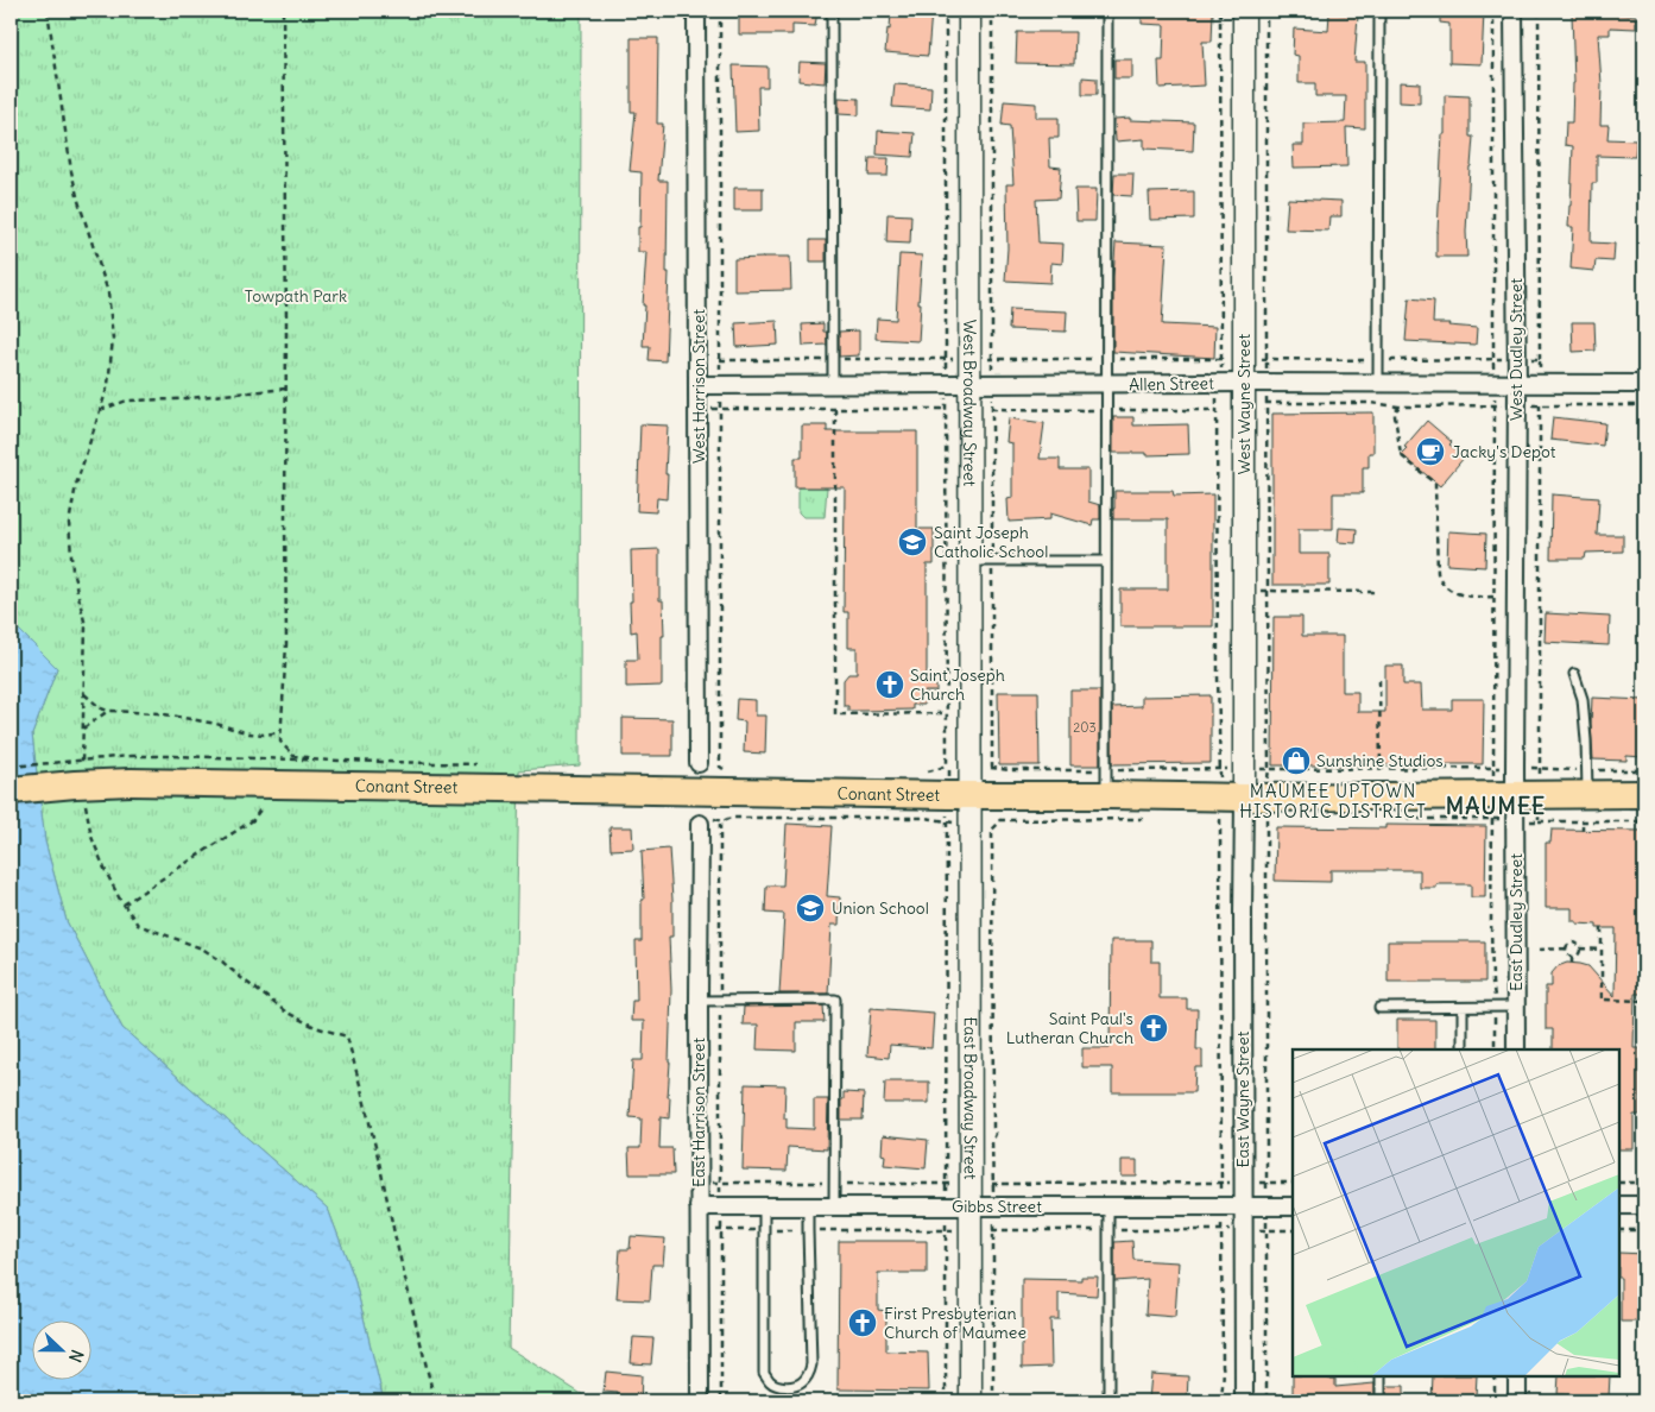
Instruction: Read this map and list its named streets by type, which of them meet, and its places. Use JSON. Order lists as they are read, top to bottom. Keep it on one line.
{"streets":{"main road":["Conant Street"],"street":["West Dudley Street","Allen Street","West Harrison Street","West Broadway Street","West Wayne Street","East Dudley Street","East Broadway Street","East Wayne Street","East Harrison Street","Gibbs Street"]},"crossings":[["West Dudley Street","Allen Street"],["West Dudley Street","Conant Street"],["West Dudley Street","East Dudley Street"],["Allen Street","West Harrison Street"],["Allen Street","West Broadway Street"],["Allen Street","West Wayne Street"],["West Broadway Street","Conant Street"],["West Broadway Street","East Broadway Street"],["West Wayne Street","Conant Street"],["West Wayne Street","East Wayne Street"],["Conant Street","East Dudley Street"],["Conant Street","East Broadway Street"],["Conant Street","East Wayne Street"],["East Broadway Street","Gibbs Street"],["East Wayne Street","Gibbs Street"],["East Harrison Street","Gibbs Street"]],"districts":["MAUMEE UPTOWN HISTORIC DISTRICT","MAUMEE"],"parks":["Towpath Park"],"places":{"cafe":["Jacky's Depot"],"school or university":["Saint Joseph Catholic School","Union School"],"church":["Saint Joseph Church","Saint Paul's Lutheran Church","First Presbyterian Church of Maumee"],"shop":["Sunshine Studios"]},"house_numbers":["203"],"north":"right"}
